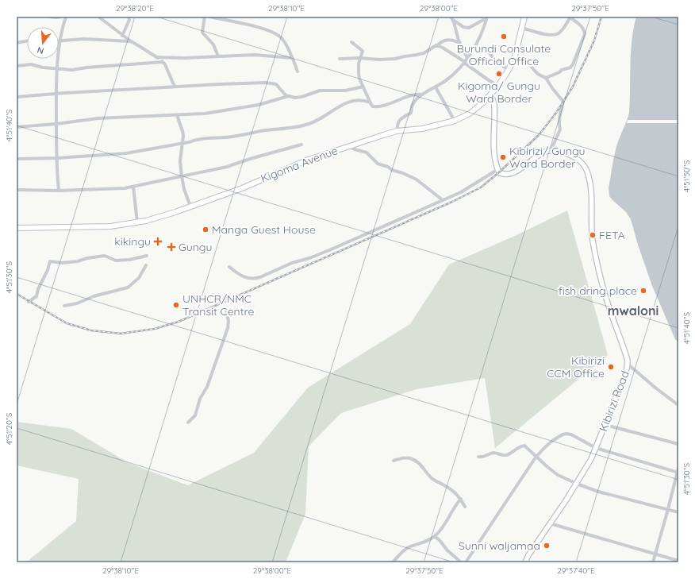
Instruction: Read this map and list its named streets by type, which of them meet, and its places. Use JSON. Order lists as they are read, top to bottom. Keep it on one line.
{"streets":{"main road":["Kigoma Avenue"],"street":["Kibirizi Road"]},"districts":["mwaloni"],"places":{"other":["Burundi Consulate Official Office","Kigoma/ Gungu Ward Border","Kibirizi/ Gungu Ward Border","Manga Guest House","FETA","fish dring place","UNHCR/NMC Transit Centre","Kibirizi CCM Office","Sunni waljamaa"],"health":["kikingu","Gungu"]},"north":"bottom","coordinates":["29°38'20\"E","29°38'10\"E","29°38'00\"E","29°37'50\"E","4°51'40\"S","4°51'50\"S","4°51'30\"S","4°51'20\"S","29°37'40\"E"]}
